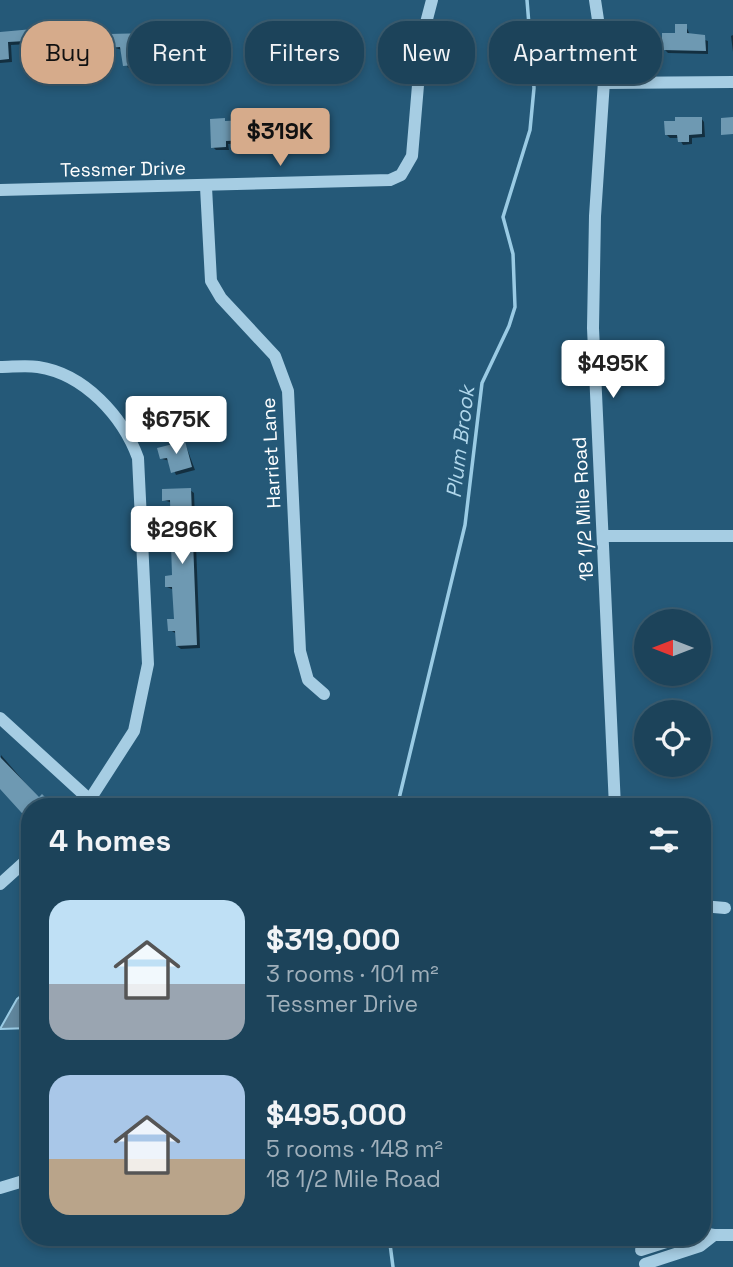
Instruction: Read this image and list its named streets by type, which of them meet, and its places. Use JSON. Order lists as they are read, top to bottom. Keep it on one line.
{"streets":{"street":["Tessmer Drive","Harriet Lane","18 1/2 Mile Road"]},"crossings":[["Tessmer Drive","Harriet Lane"]],"water":["Plum Brook"],"north":"left","page":{"chip":["Buy","Rent","Filters","New","Apartment"],"price":["$319K","$495K","$675K","$296K"],"heading":"4 homes","list":[{"name":"$319,000","note":"3 rooms · 101 m² · Tessmer Drive"},{"name":"$495,000","note":"5 rooms · 148 m² · 18 1/2 Mile Road"}]}}
